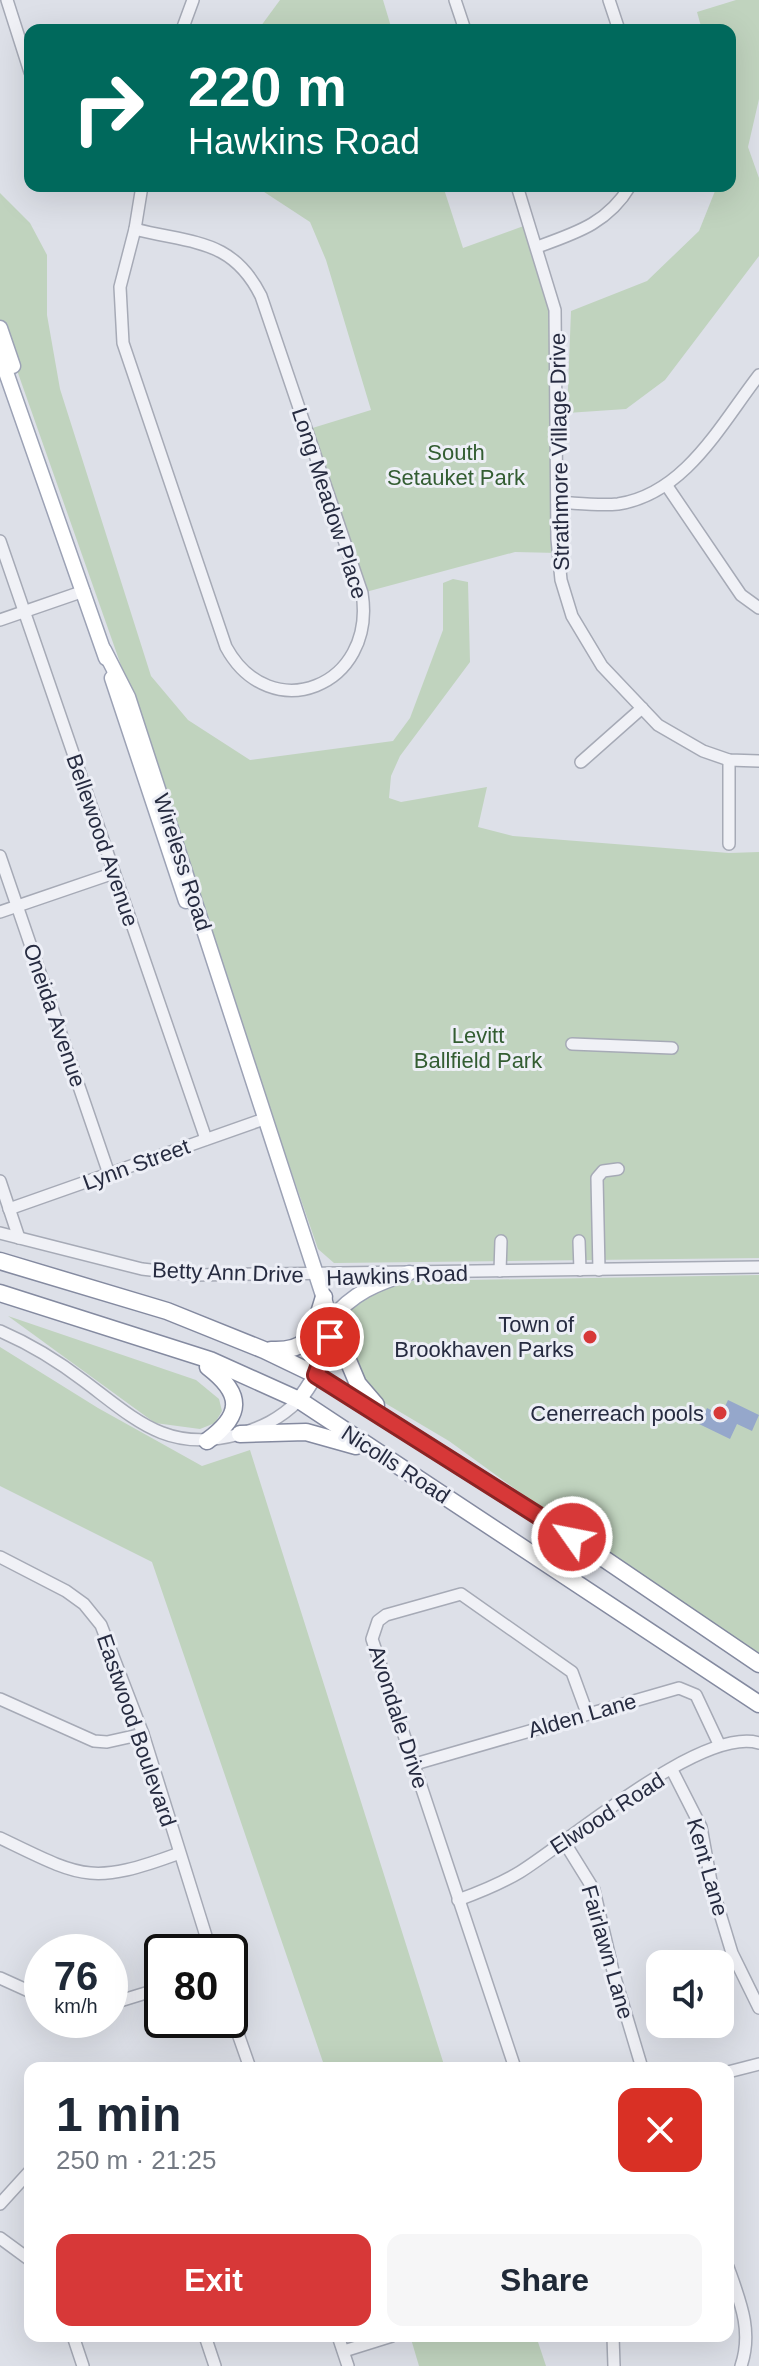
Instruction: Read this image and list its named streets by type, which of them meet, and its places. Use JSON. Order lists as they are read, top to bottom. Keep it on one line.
{"streets":{"highway":["Nicolls Road"],"main road":["Wireless Road","Hawkins Road"],"street":["Strathmore Village Drive","Long Meadow Place","Bellewood Avenue","Oneida Avenue","Lynn Street","Betty Ann Drive","Alden Lane","Avondale Drive","Eastwood Boulevard","Elwood Road","Kent Lane","Fairlawn Lane"]},"crossings":[["Bellewood Avenue","Lynn Street"],["Wireless Road","Lynn Street"],["Wireless Road","Betty Ann Drive"],["Wireless Road","Hawkins Road"],["Oneida Avenue","Lynn Street"],["Betty Ann Drive","Hawkins Road"],["Hawkins Road","Nicolls Road"],["Alden Lane","Avondale Drive"],["Alden Lane","Elwood Road"],["Avondale Drive","Elwood Road"],["Elwood Road","Kent Lane"],["Elwood Road","Fairlawn Lane"]],"parks":["South Setauket Park","Levitt Ballfield Park"],"places":["Town of Brookhaven Parks","Cenerreach pools"],"page":{"turn":["220 m","Hawkins Road"],"speed":"76 km/h","limit":"80","heading":["1 min","250 m · 21:25"],"buttons":["Exit","Share"]}}
